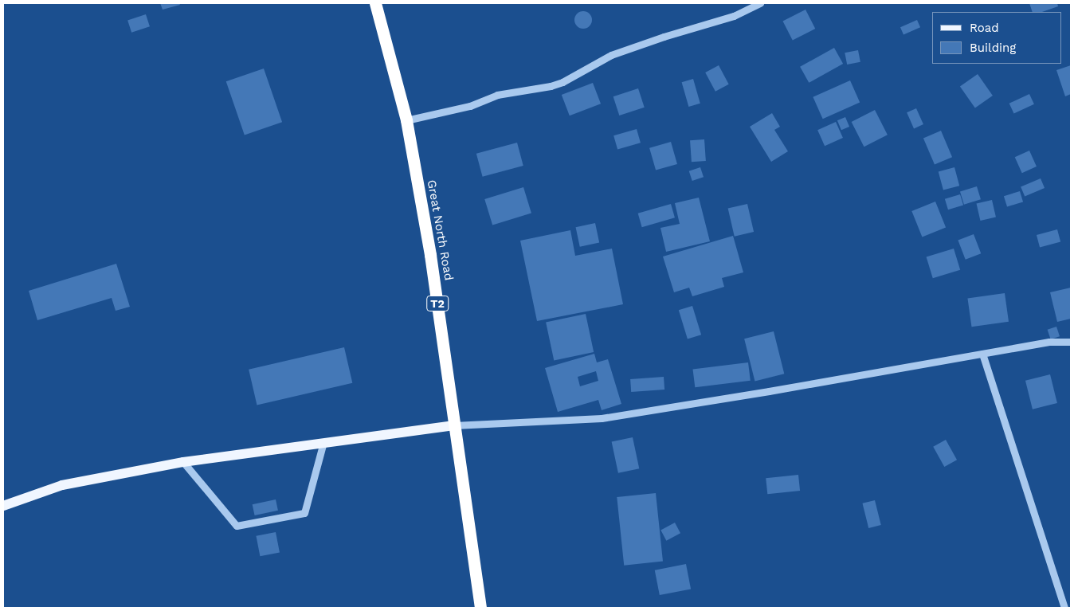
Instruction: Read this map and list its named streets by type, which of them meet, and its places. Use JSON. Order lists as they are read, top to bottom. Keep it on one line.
{"streets":{"highway":["Great North Road","T2"]},"legend":["Road","Building"]}
